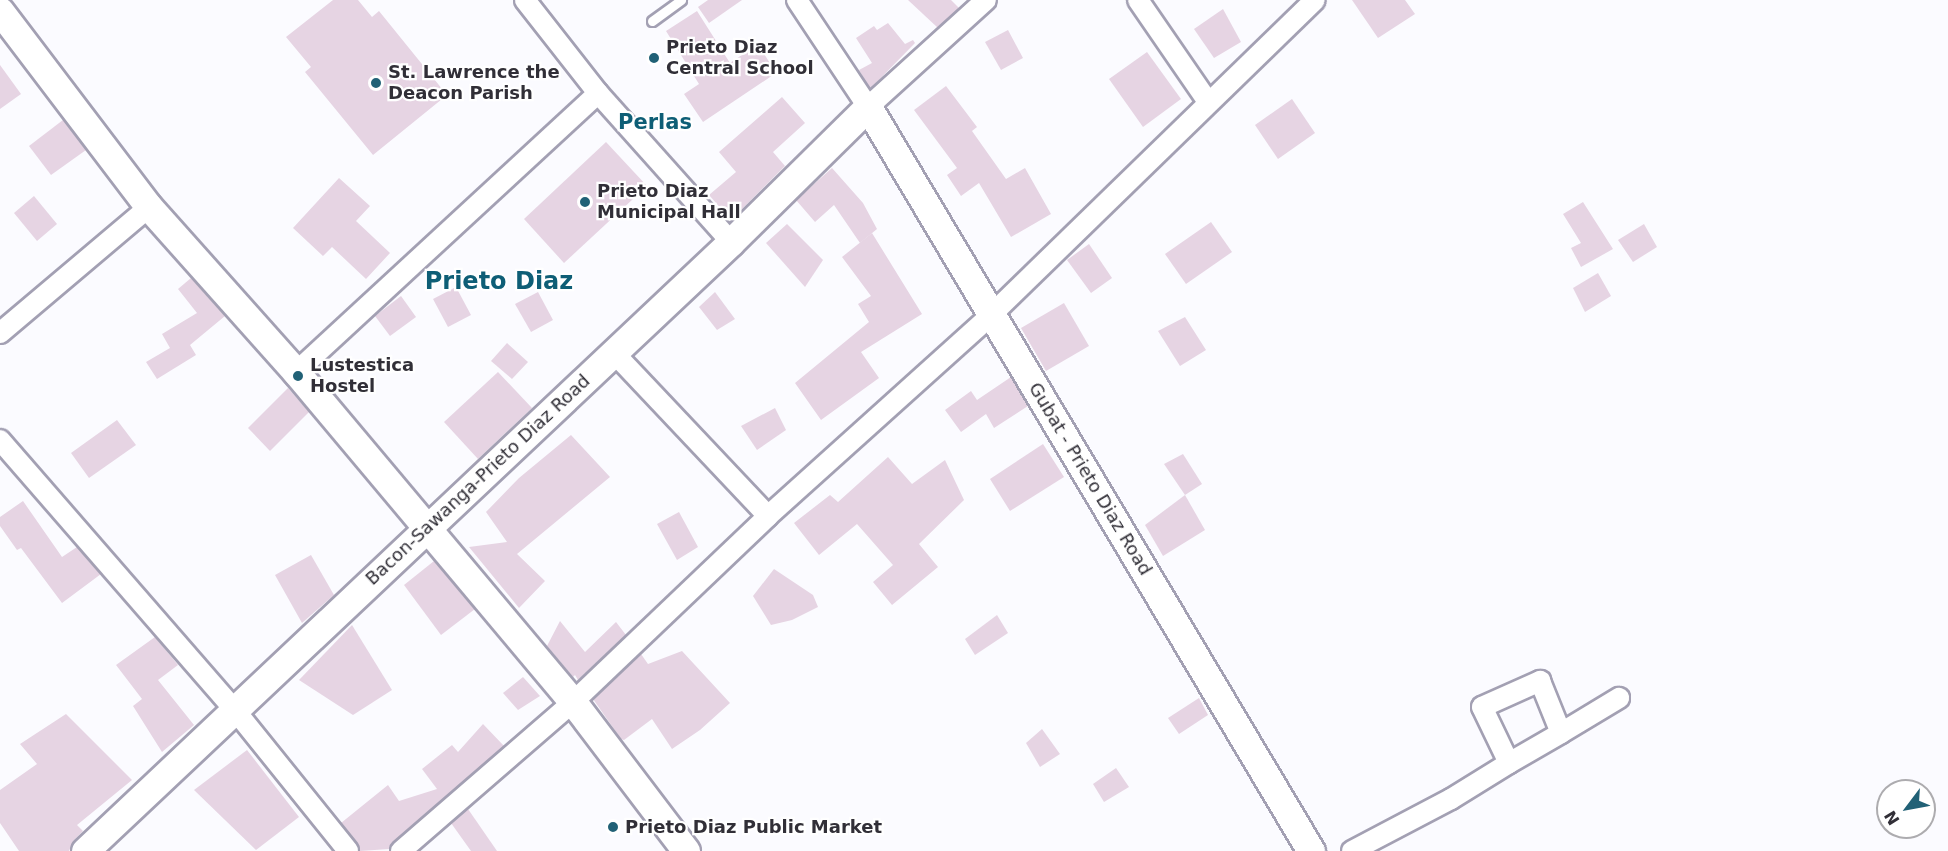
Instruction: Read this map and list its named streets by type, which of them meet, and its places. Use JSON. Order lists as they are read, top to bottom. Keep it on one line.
{"streets":{"main road":["Gubat - Prieto Diaz Road","Bacon-Sawanga-Prieto Diaz Road"]},"crossings":[["Gubat - Prieto Diaz Road","Bacon-Sawanga-Prieto Diaz Road"]],"districts":["Perlas","Prieto Diaz"],"places":["Prieto Diaz Central School","St. Lawrence the Deacon Parish","Prieto Diaz Municipal Hall","Lustestica Hostel","Prieto Diaz Public Market"],"north":"bottom left"}
